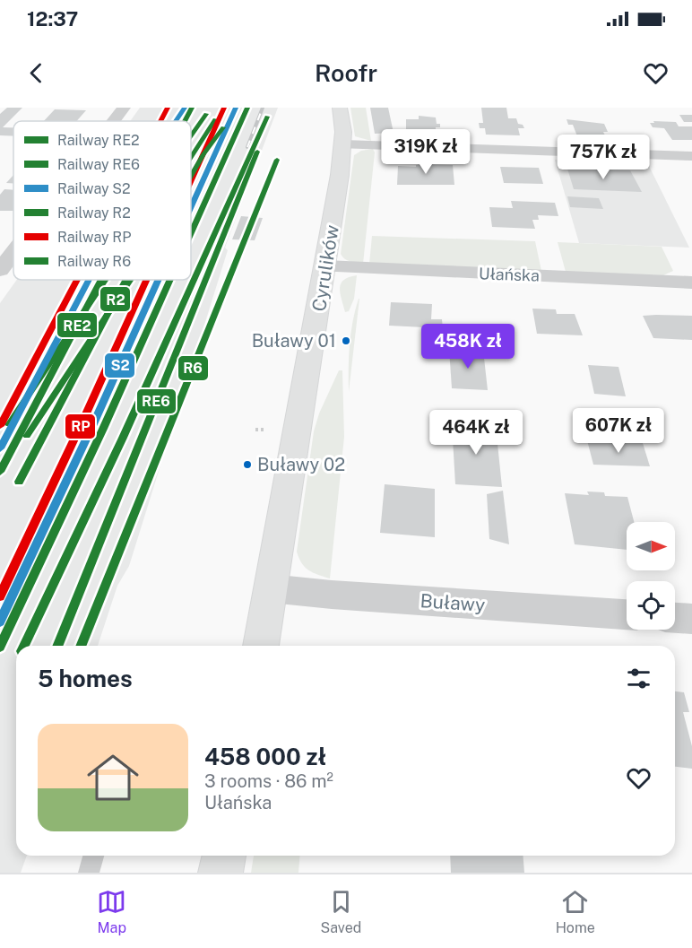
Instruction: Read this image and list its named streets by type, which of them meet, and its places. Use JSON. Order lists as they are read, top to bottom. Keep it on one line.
{"streets":{"main road":["Cyrulików"],"street":["Ułańska","Buławy"]},"crossings":[["Cyrulików","Ułańska"],["Cyrulików","Buławy"]],"places":["Buławy 01","Buławy 02"],"lines":["rail line RE2","rail line S2","rail line RP","rail line RE6","rail line R2","rail line R6"],"legend":["Railway RE2","Railway RE6","Railway S2","Railway R2","Railway RP","Railway R6"],"north":"right","page":{"status":"12:37","header":"Roofr","price":["319K zł","757K zł","458K zł","607K zł","464K zł"],"heading":"5 homes","list":[{"name":"458 000 zł","note":"3 rooms · 86 m² · Ułańska"}],"tabs":["Map","Saved","Home"]}}
